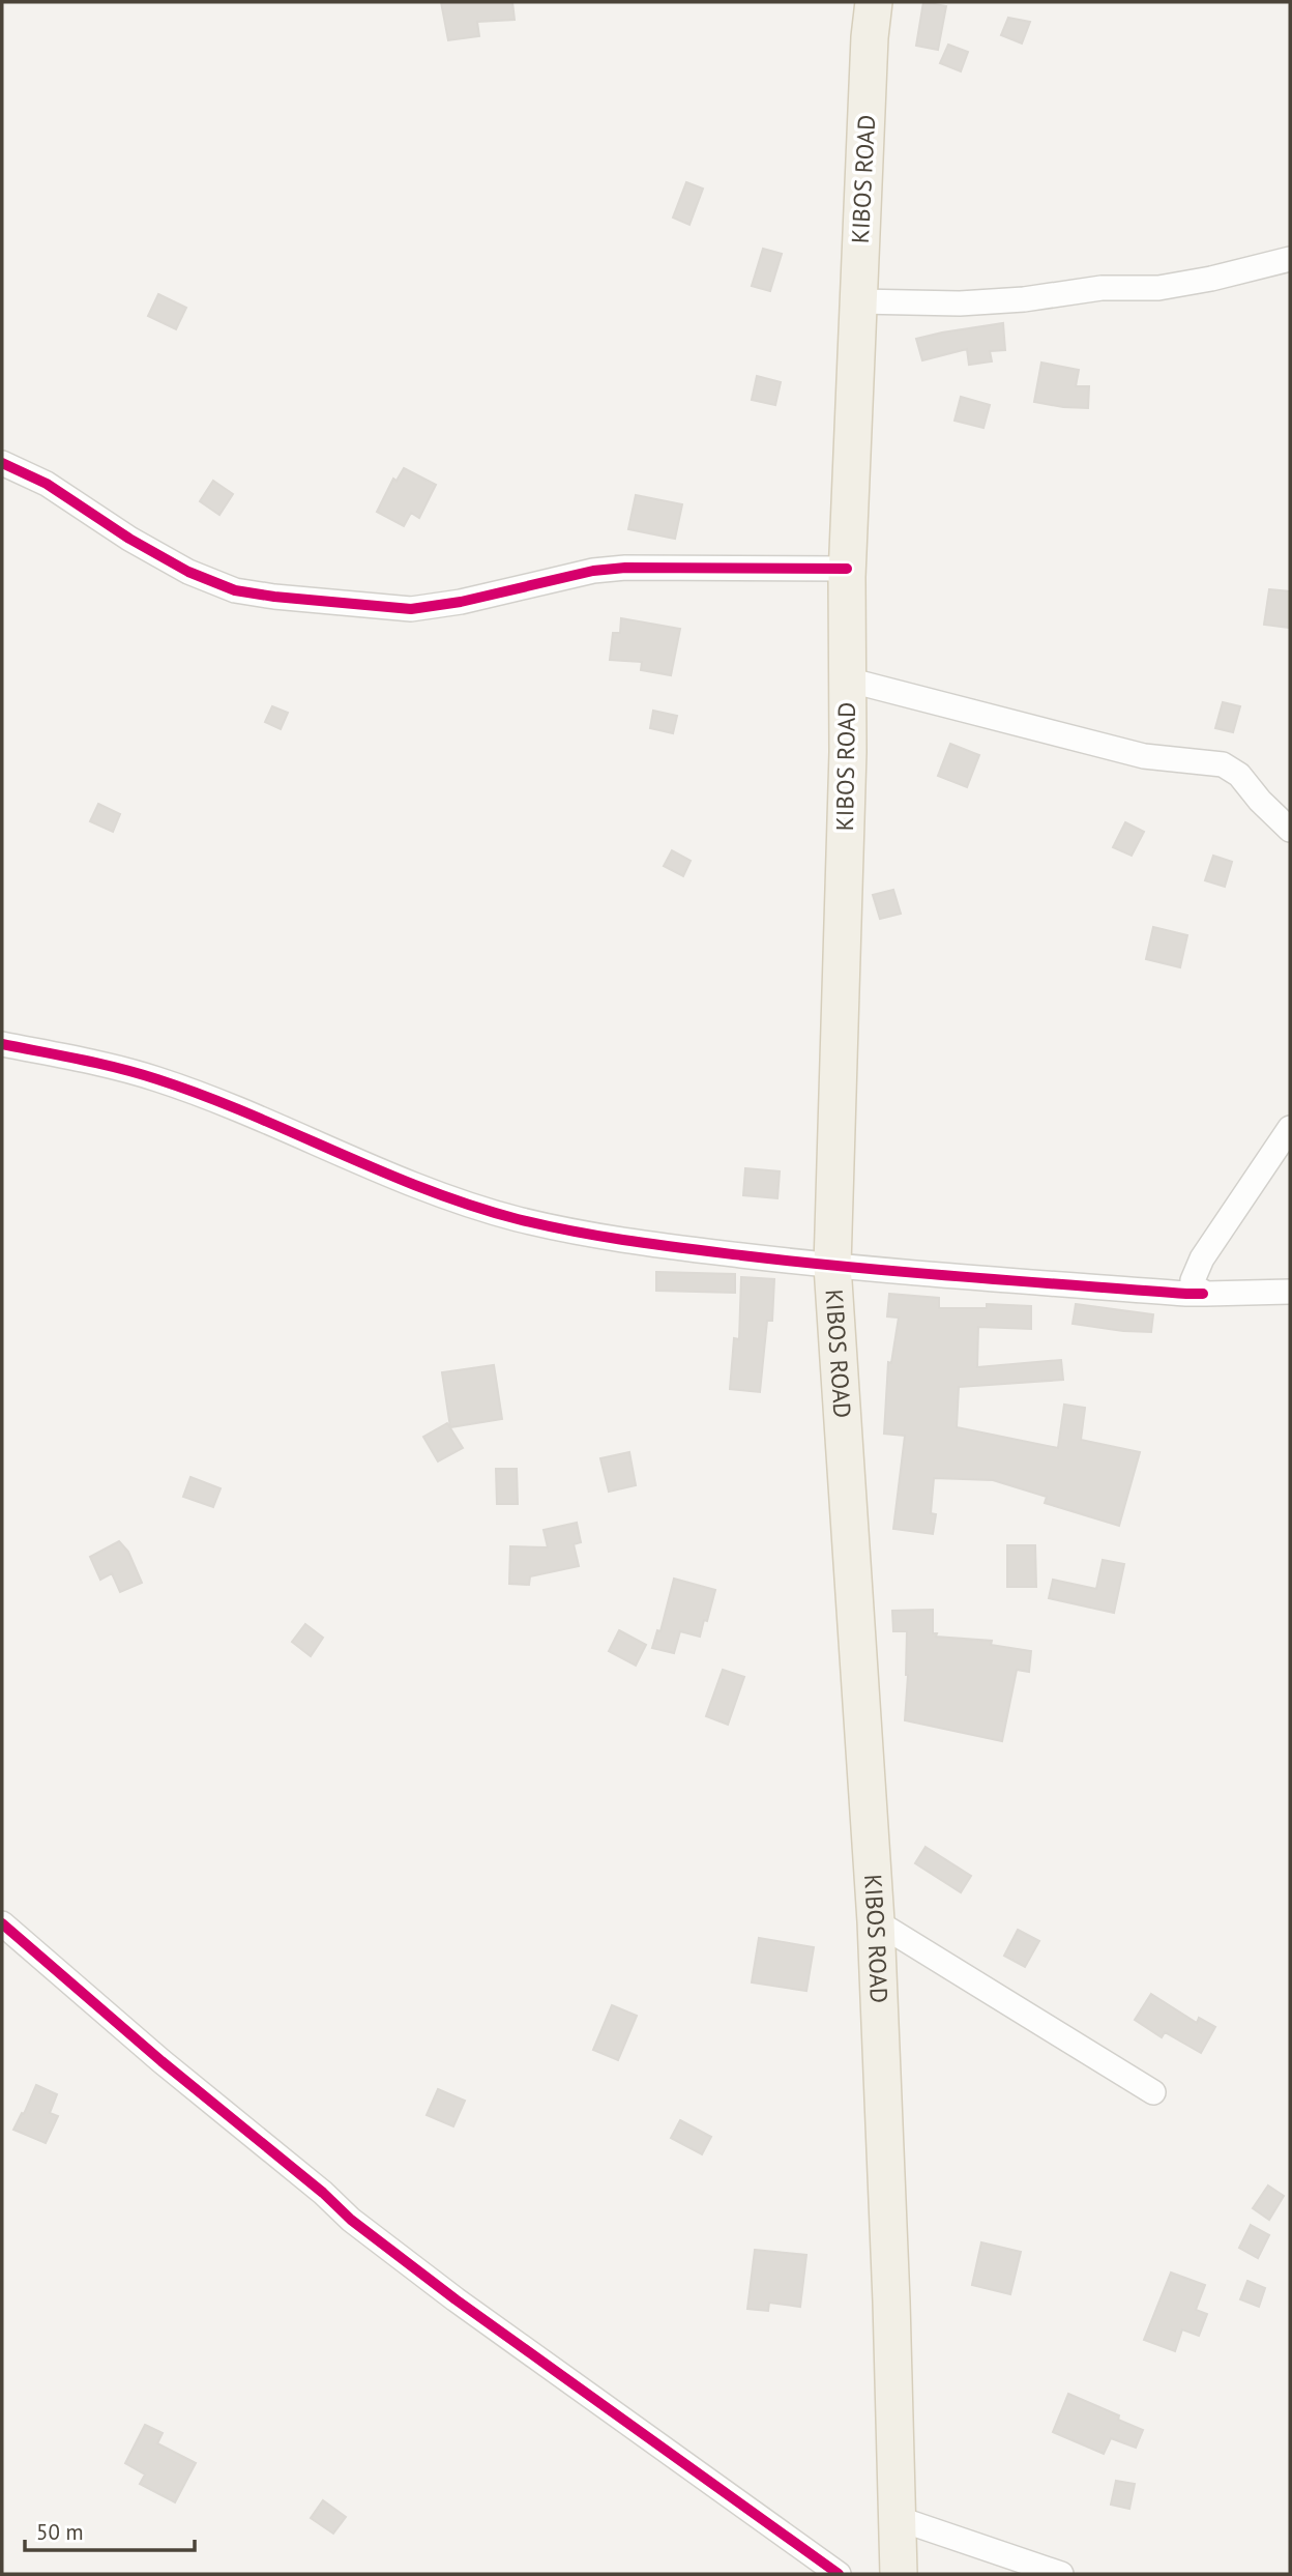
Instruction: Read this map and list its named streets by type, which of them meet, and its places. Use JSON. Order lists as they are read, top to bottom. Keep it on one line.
{"streets":{"main road":["KIBOS ROAD"]},"scale_bar":"50 m"}
